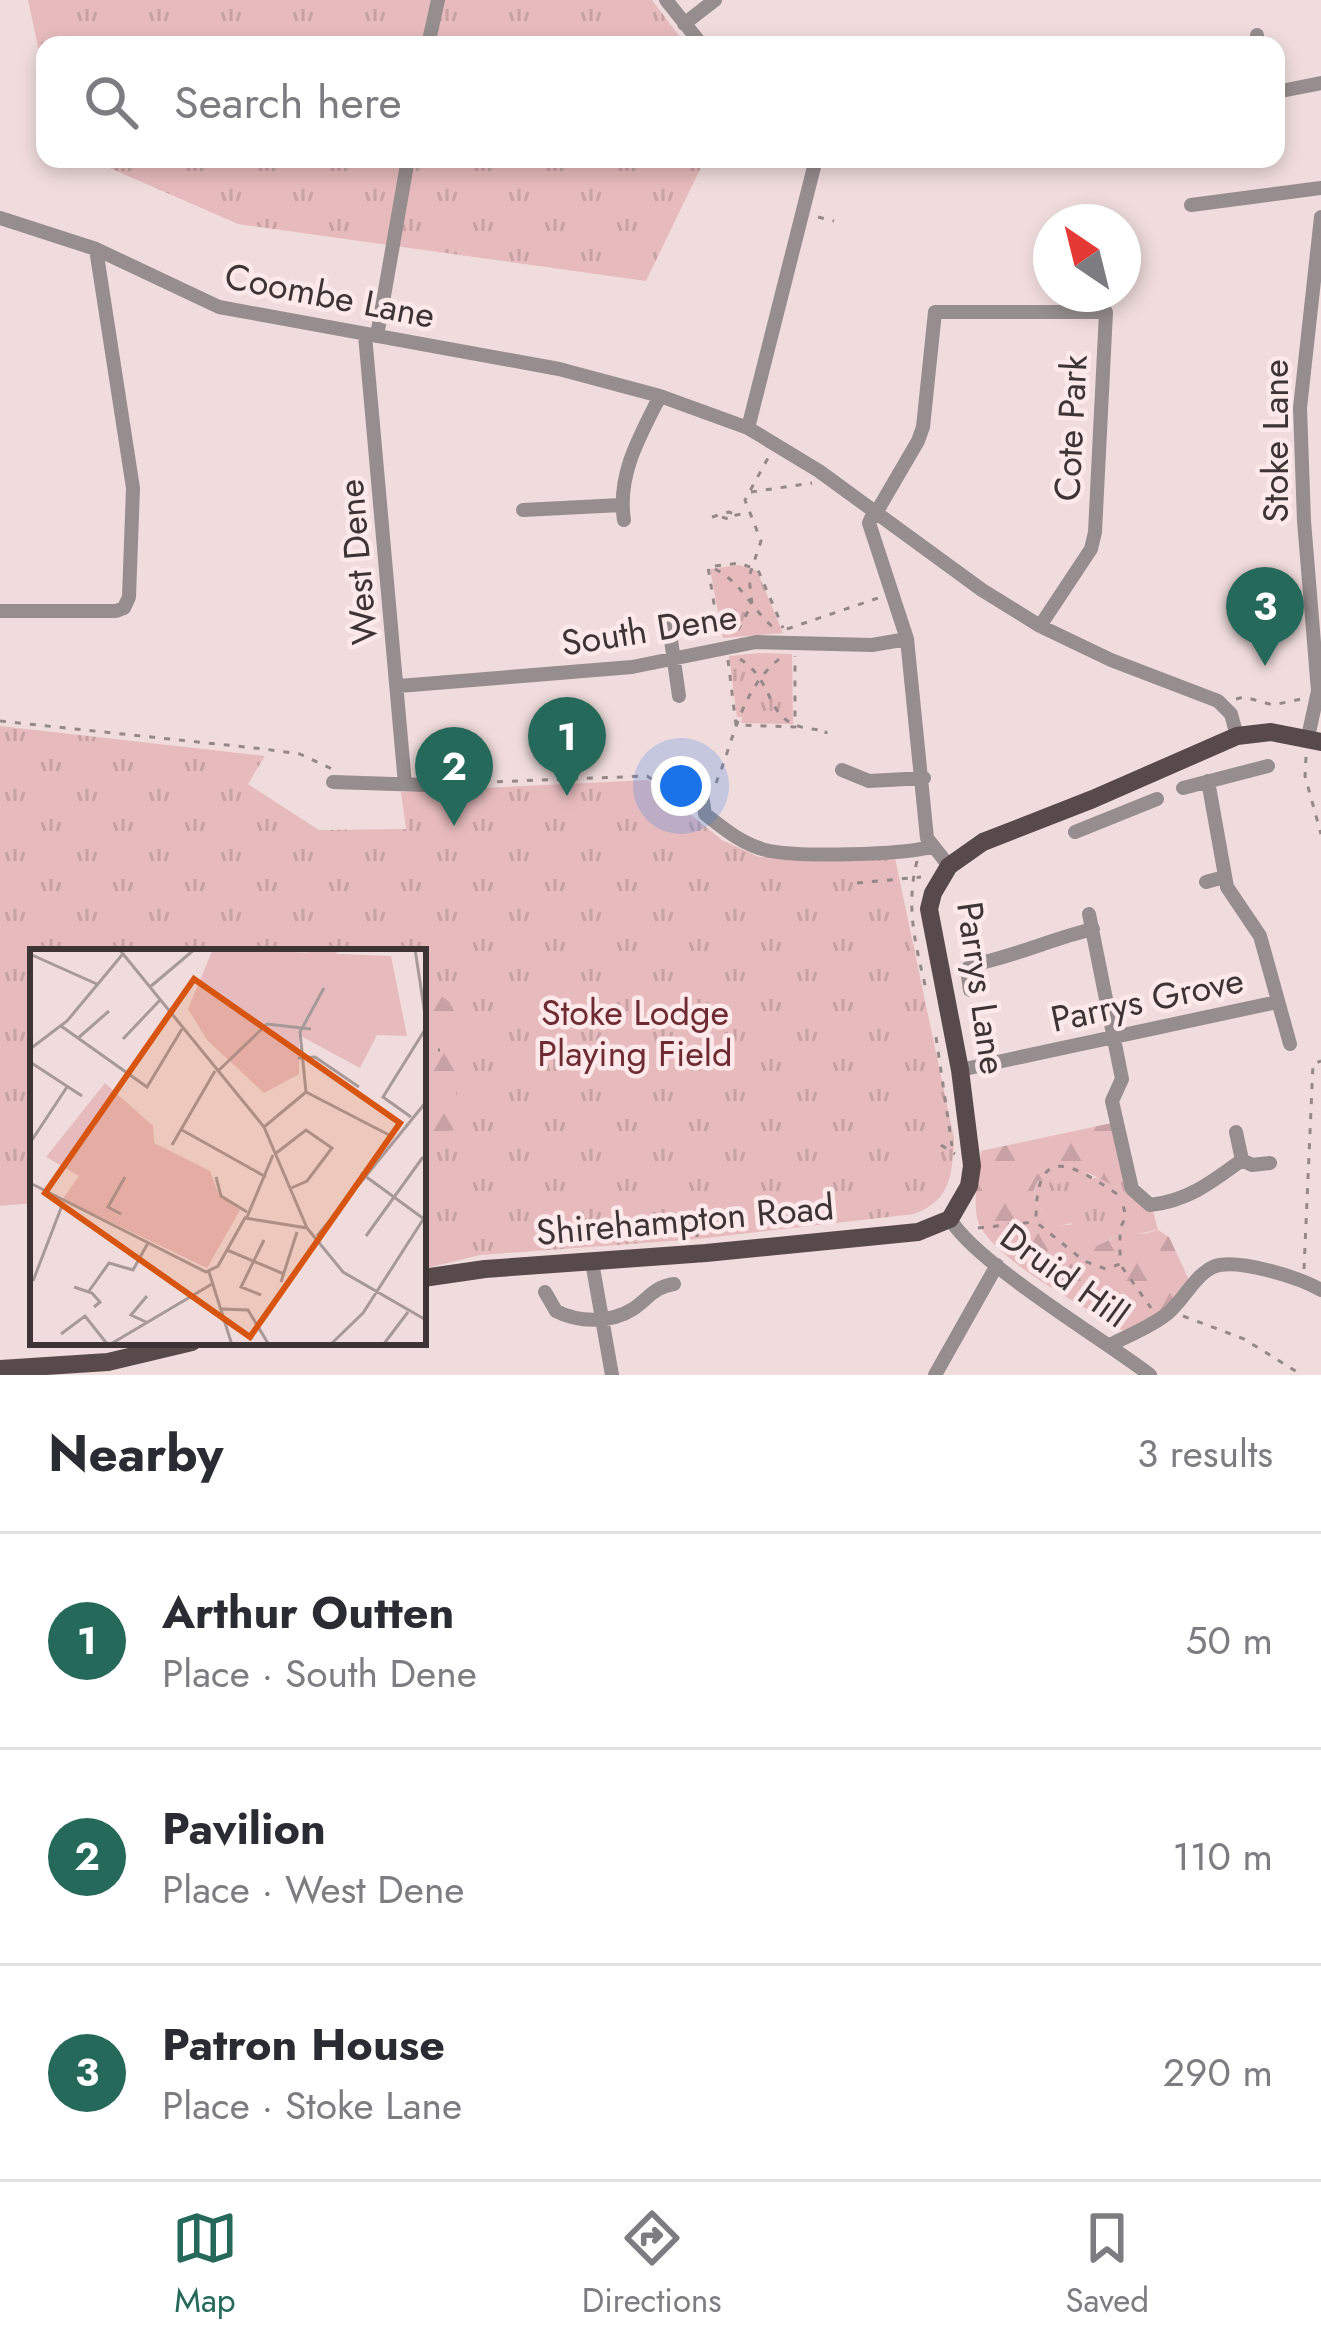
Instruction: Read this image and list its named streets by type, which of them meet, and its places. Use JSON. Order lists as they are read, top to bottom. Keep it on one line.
{"streets":{"main road":["Parrys Lane","Shirehampton Road"],"street":["Coombe Lane","Cote Park","Stoke Lane","West Dene","South Dene","Parrys Grove","Druid Hill"]},"crossings":[["Coombe Lane","Cote Park"],["Coombe Lane","West Dene"],["Stoke Lane","Parrys Lane"],["West Dene","South Dene"],["Parrys Lane","Parrys Grove"],["Parrys Lane","Shirehampton Road"],["Parrys Lane","Druid Hill"],["Shirehampton Road","Druid Hill"]],"parks":["Stoke Lodge Playing Field"],"north":"top left","page":{"search":"Search here","pins":["3","1","2"],"heading":["Nearby","3 results"],"list":[{"mark":"1","name":"Arthur Outten","note":"Place · South Dene","value":"50 m"},{"mark":"2","name":"Pavilion","note":"Place · West Dene","value":"110 m"},{"mark":"3","name":"Patron House","note":"Place · Stoke Lane","value":"290 m"}],"nav":["Map","Directions","Saved"]}}
